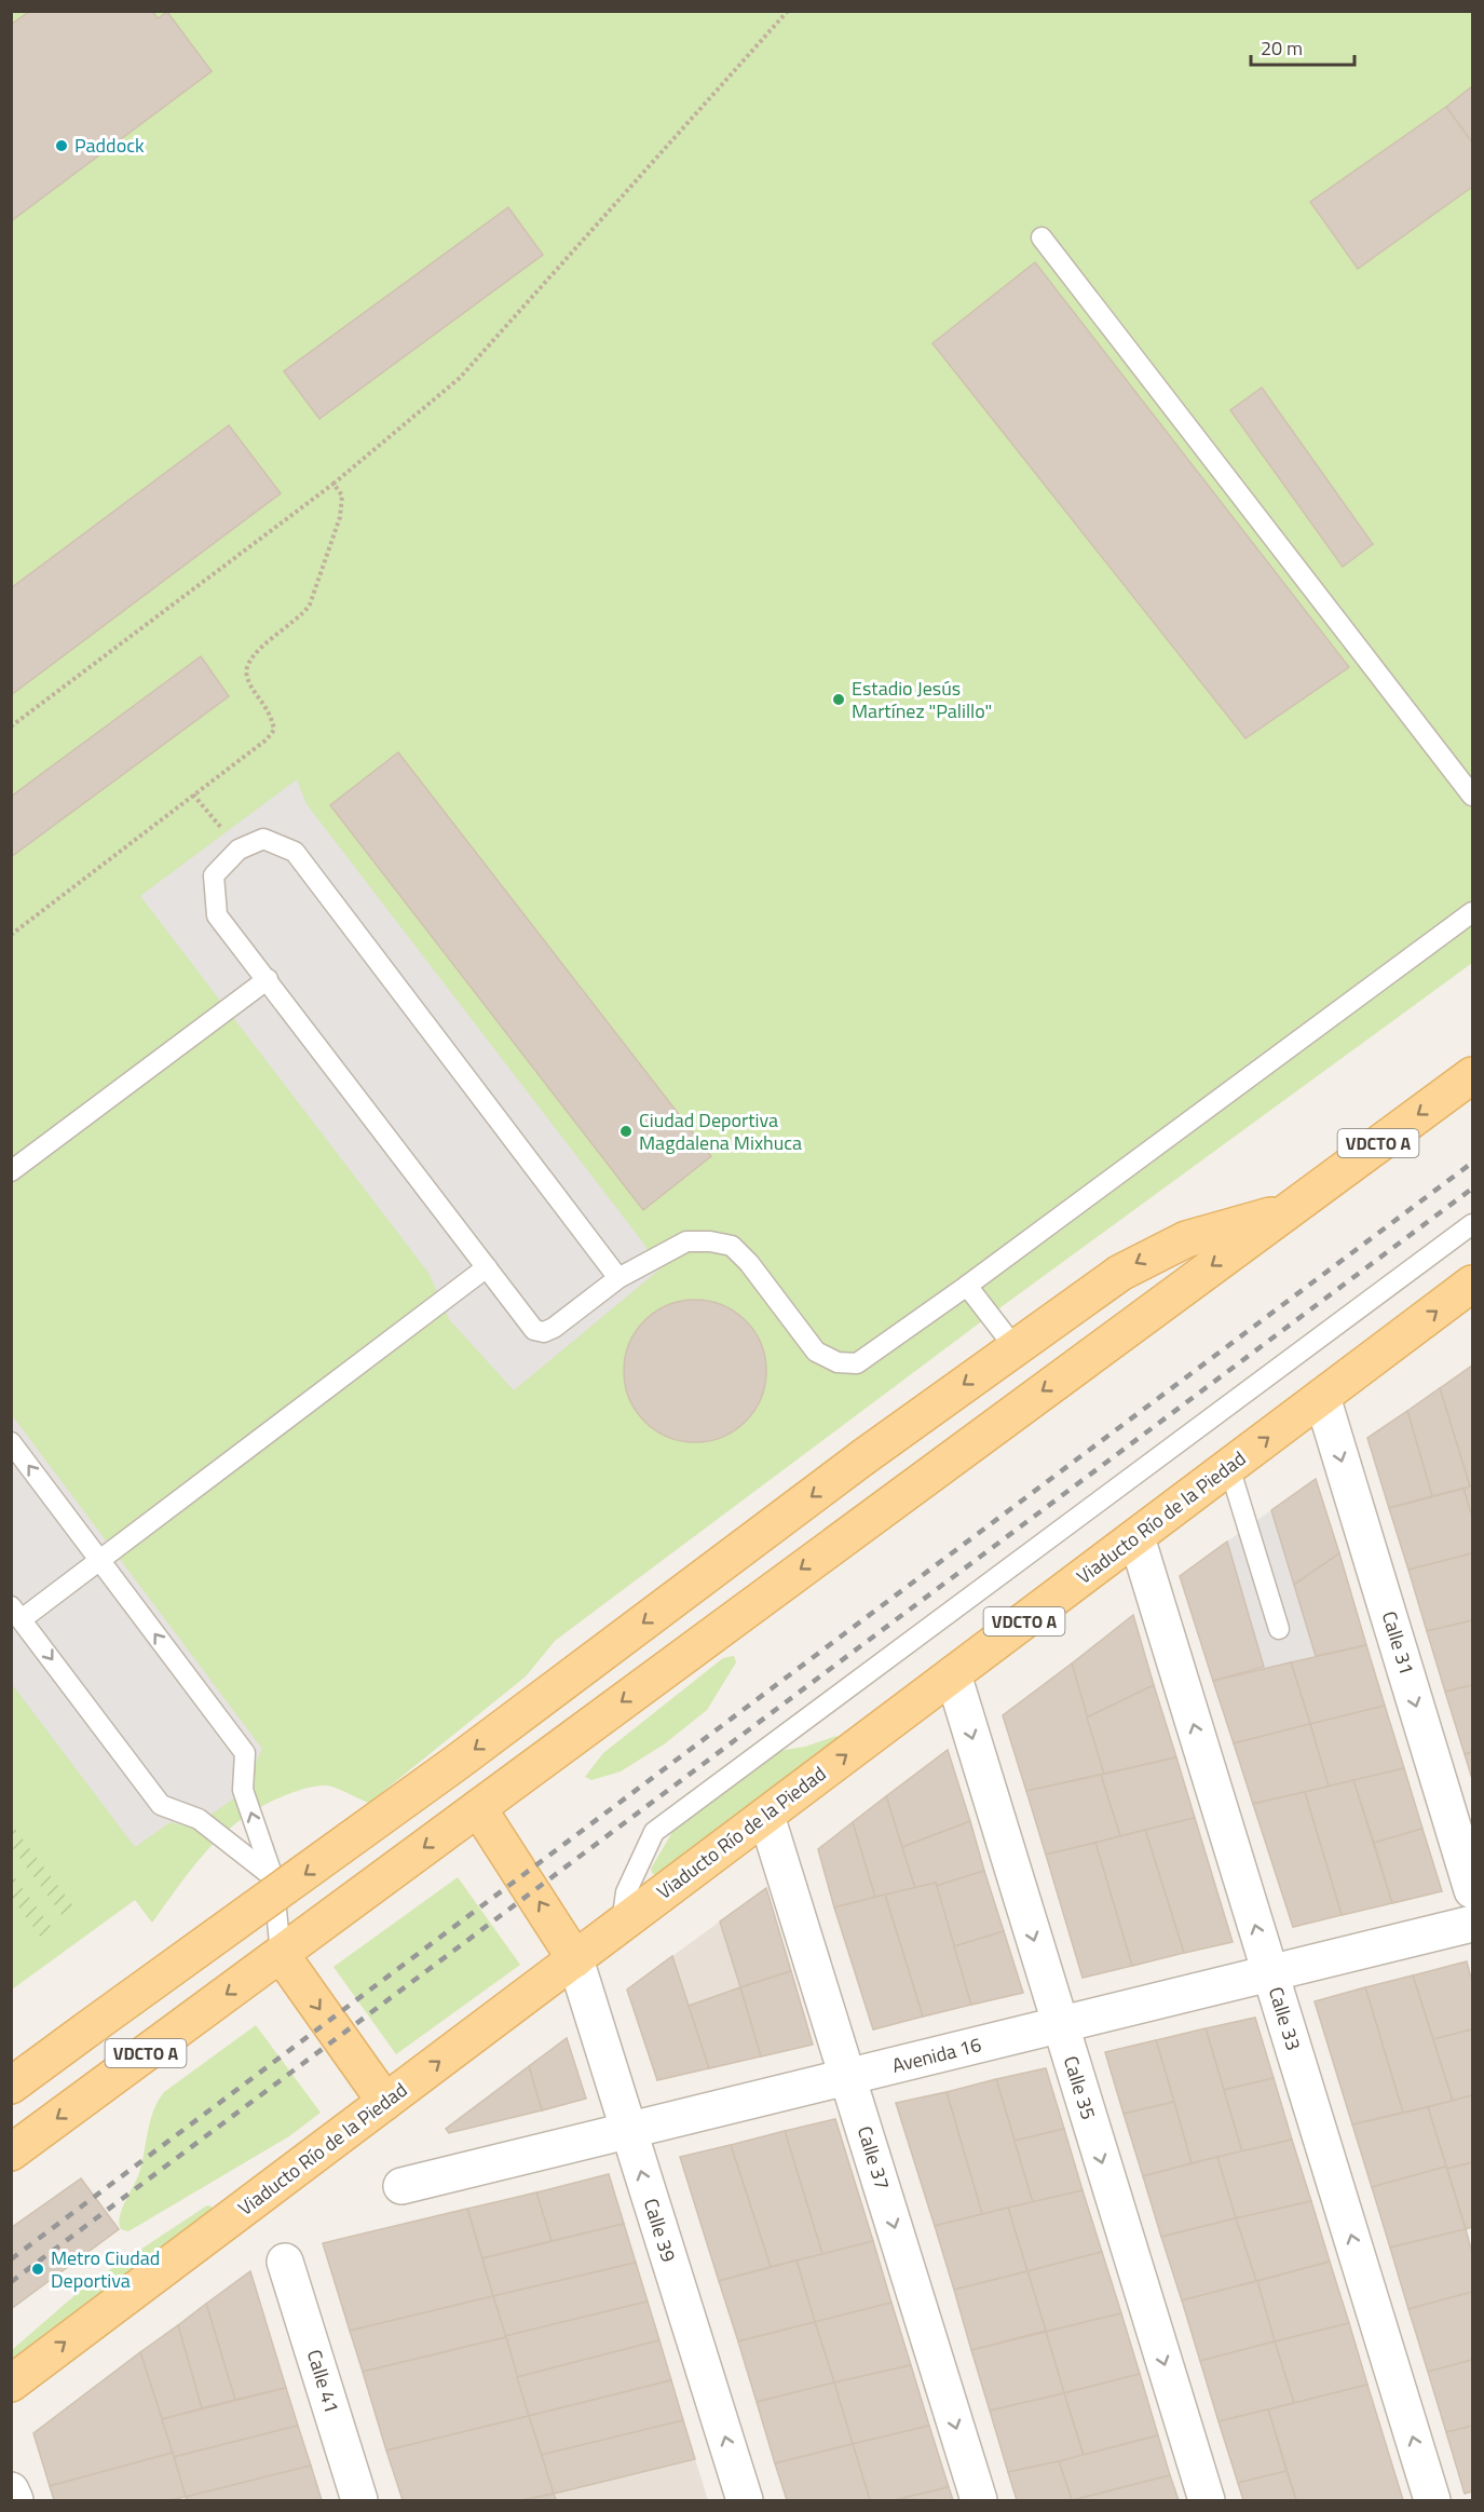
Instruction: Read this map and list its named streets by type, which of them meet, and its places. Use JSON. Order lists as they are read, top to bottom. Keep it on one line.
{"streets":{"main road":["VDCTO A","Viaducto Río de la Piedad"],"street":["Calle 31","Calle 33","Avenida 16","Calle 35","Calle 37","Calle 39","Calle 41"]},"crossings":[["Viaducto Río de la Piedad","Calle 31"],["Viaducto Río de la Piedad","Calle 33"],["Viaducto Río de la Piedad","Calle 35"],["Viaducto Río de la Piedad","Calle 37"],["Viaducto Río de la Piedad","Calle 39"],["Calle 33","Avenida 16"],["Avenida 16","Calle 35"],["Avenida 16","Calle 37"],["Avenida 16","Calle 39"]],"one_way":["Calle 31","Calle 33","Calle 35","Calle 37","Calle 39"],"places":["Paddock","Estadio Jesús Martínez \"Palillo\"","Ciudad Deportiva Magdalena Mixhuca","Metro Ciudad Deportiva"],"scale_bar":"20 m"}
